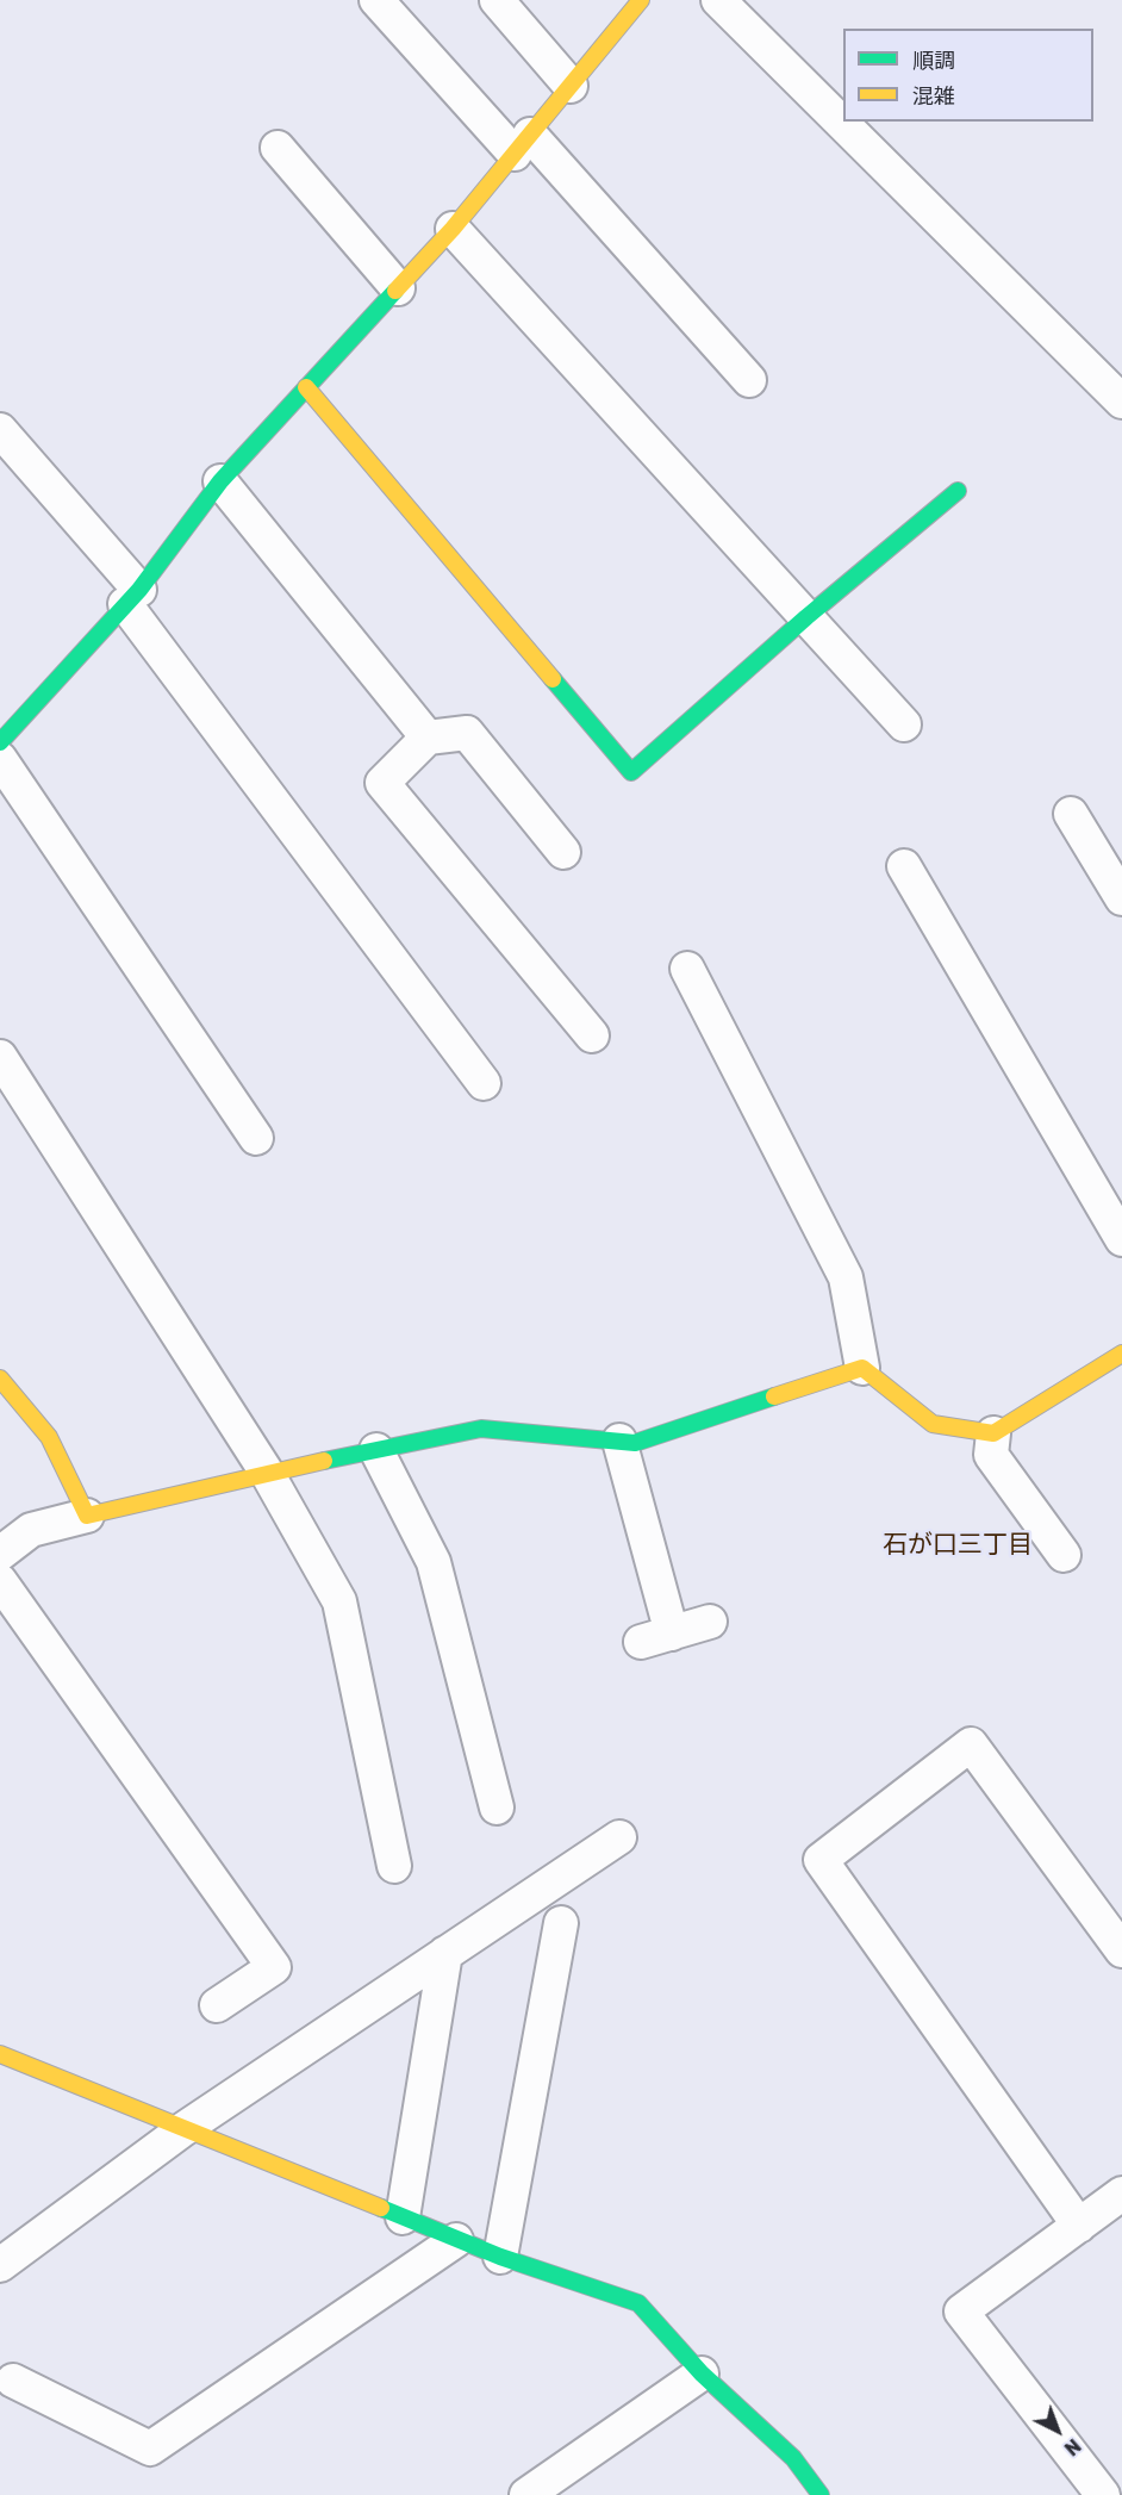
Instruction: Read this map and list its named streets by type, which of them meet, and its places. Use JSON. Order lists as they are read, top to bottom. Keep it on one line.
{"districts":["石が口三丁目"],"legend":["順調","混雑"],"north":"bottom right"}
